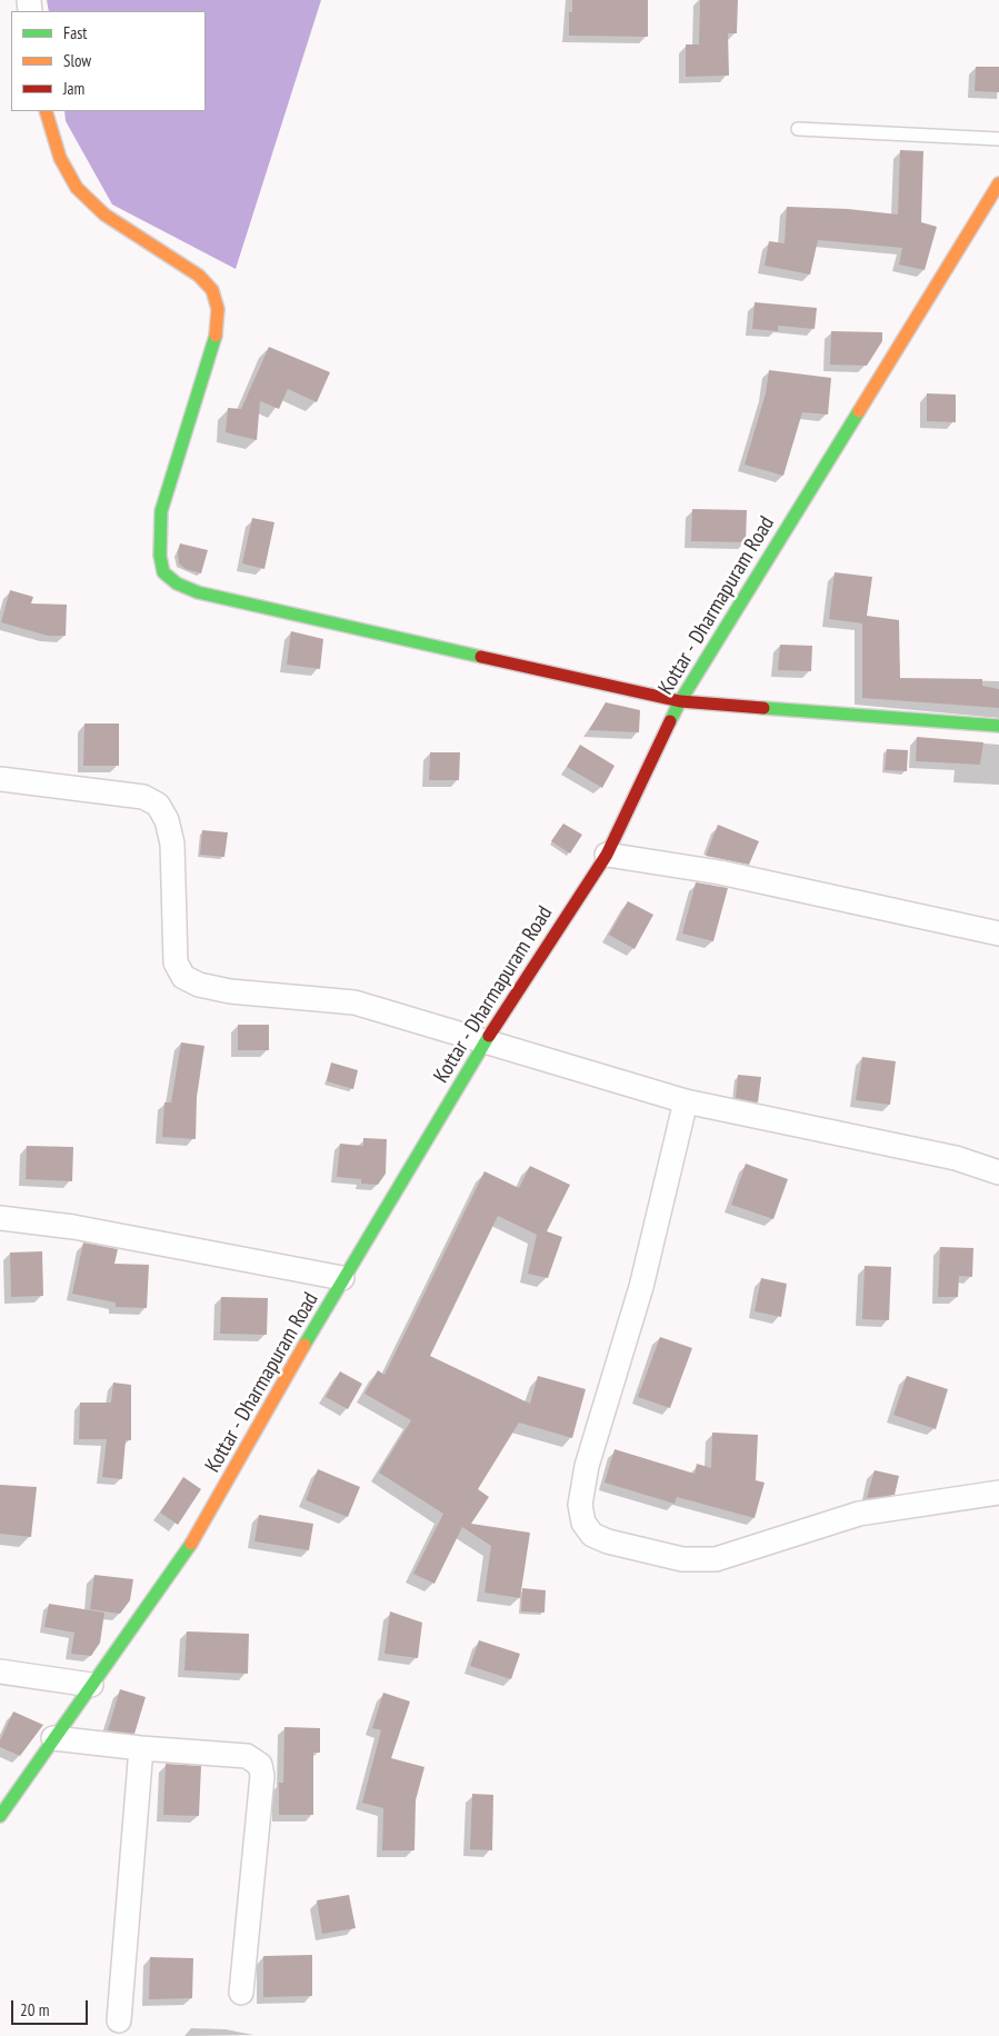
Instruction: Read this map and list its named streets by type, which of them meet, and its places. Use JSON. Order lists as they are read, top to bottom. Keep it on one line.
{"streets":{"main road":["Kottar - Dharmapuram Road"]},"legend":["Fast","Slow","Jam"],"scale_bar":"20 m"}
